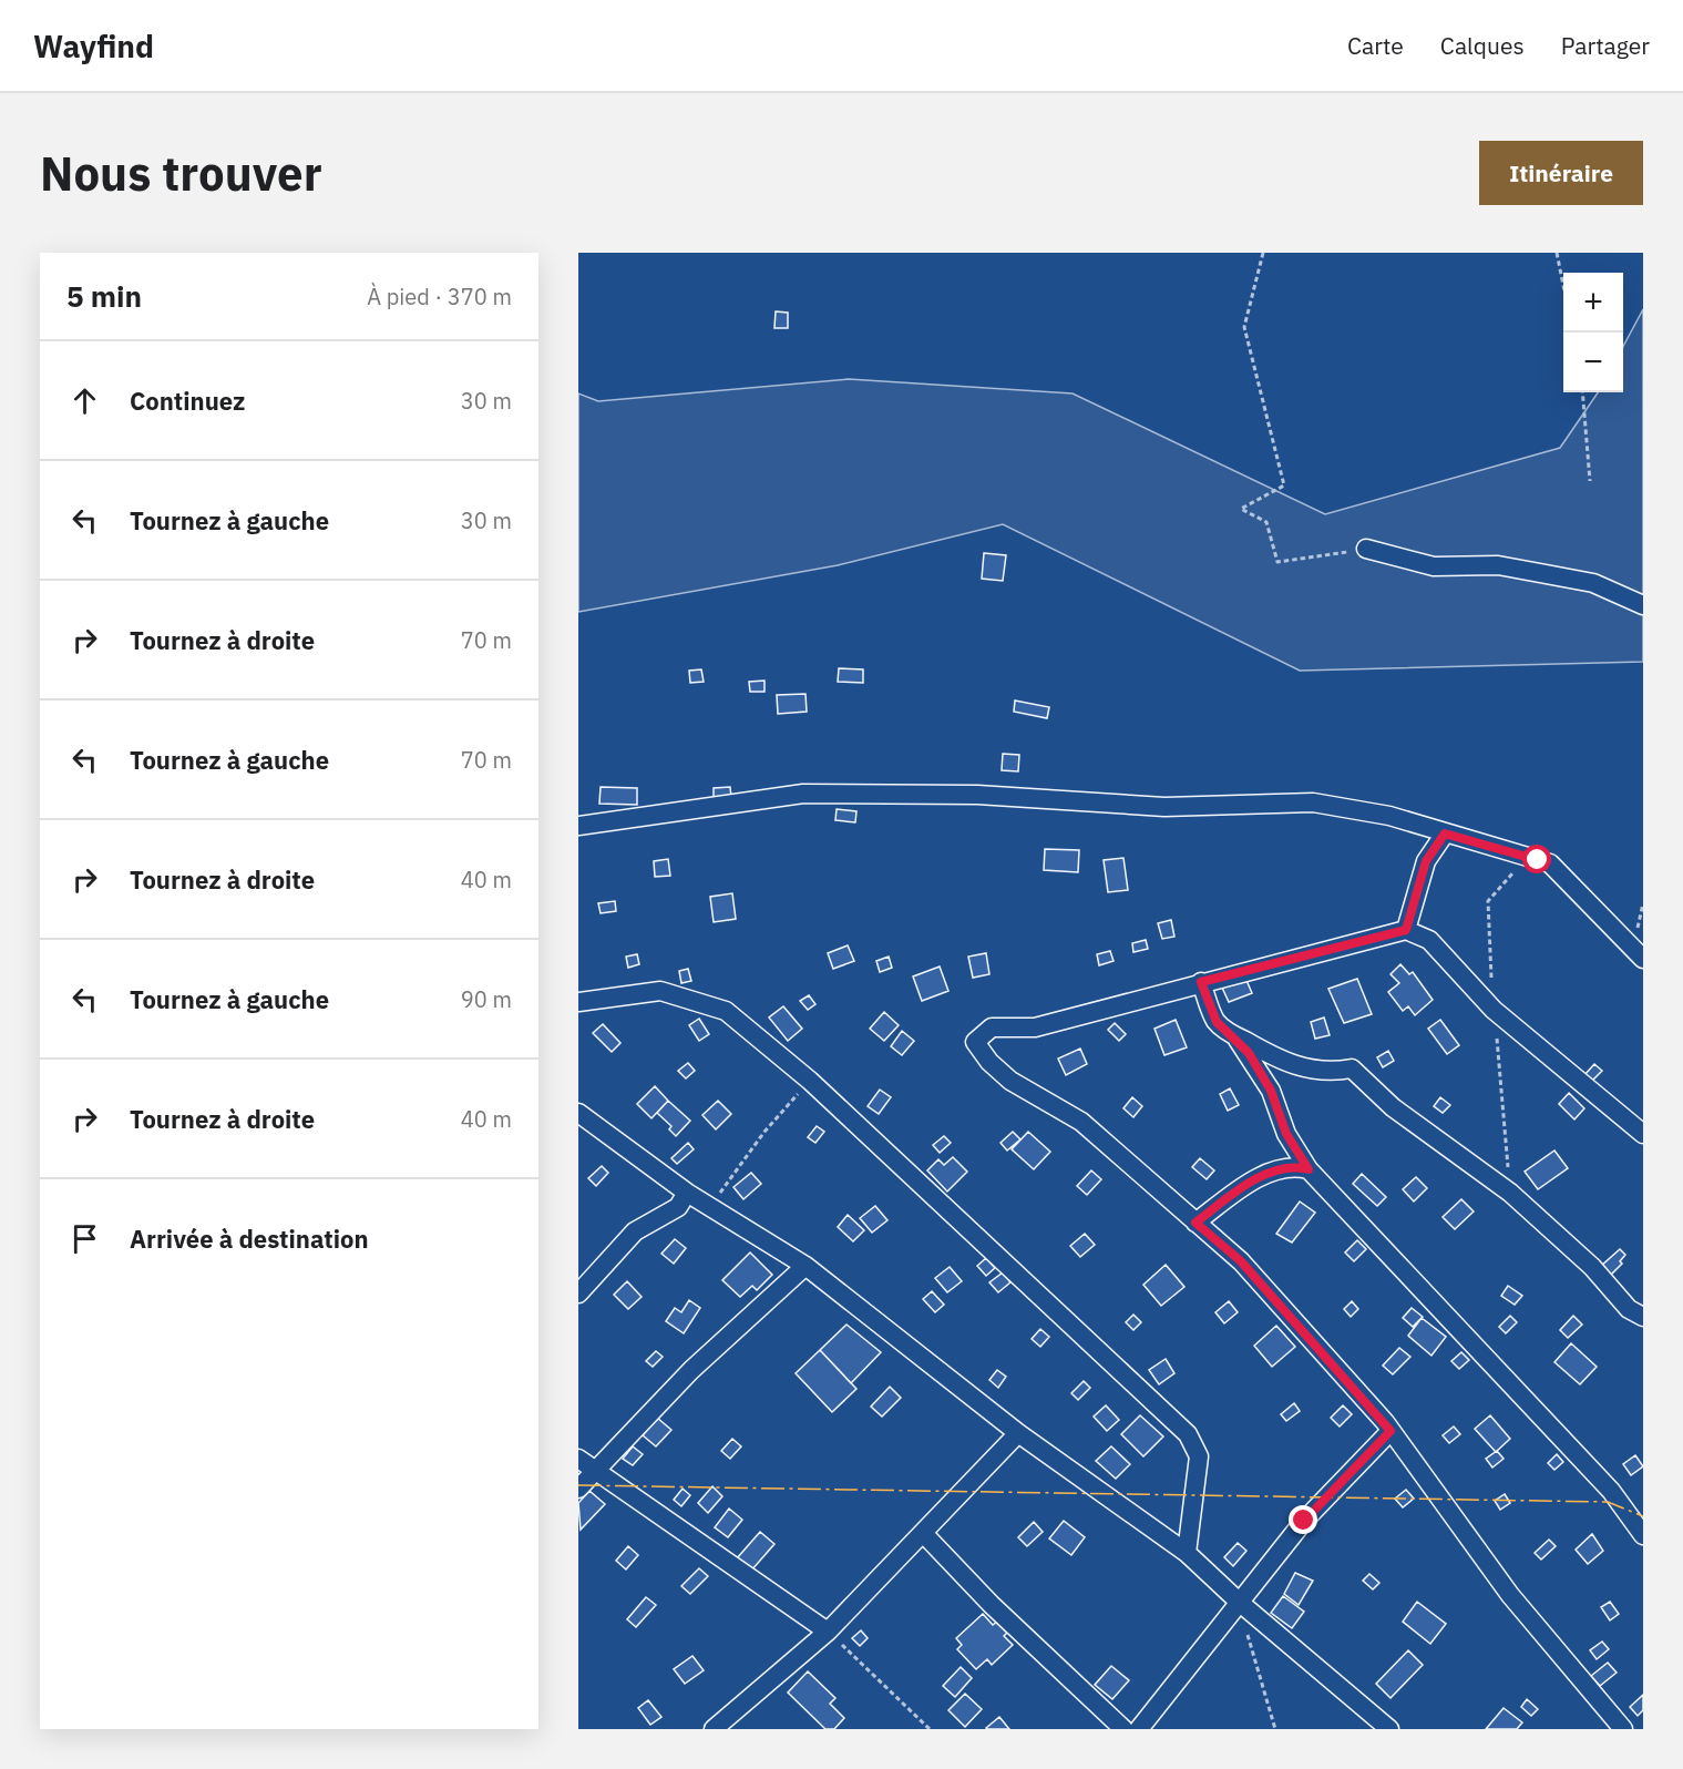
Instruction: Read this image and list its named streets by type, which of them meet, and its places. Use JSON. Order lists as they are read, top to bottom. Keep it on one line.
{"page":{"header":"Wayfind","nav":["Carte","Calques","Partager"],"buttons":"Itinéraire","title":"Nous trouver","heading":["5 min","À pied · 370 m"],"map_buttons":["+","−"],"list":[["Continuez","30 m"],["Tournez à gauche","30 m"],["Tournez à droite","70 m"],["Tournez à gauche","70 m"],["Tournez à droite","40 m"],["Tournez à gauche","90 m"],["Tournez à droite","40 m"],"Arrivée à destination"]}}
